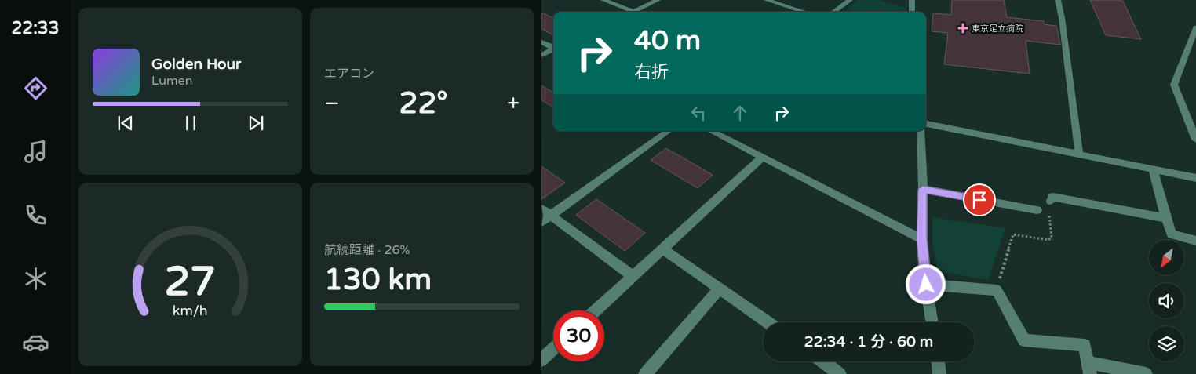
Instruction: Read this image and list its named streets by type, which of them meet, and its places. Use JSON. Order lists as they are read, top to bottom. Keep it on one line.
{"places":{"health":["東京足立病院"]},"north":"bottom left","page":{"tabs":"22:33","tile":["エアコン",["航続距離 · 26%","130 km"]],"turn":["40 m","右折"],"song":["Golden Hour","Lumen"],"heat":["−","22°","+"],"limit":"30","trip":"22:34 · 1 分 · 60 m","gauge":["27","km/h"]}}
